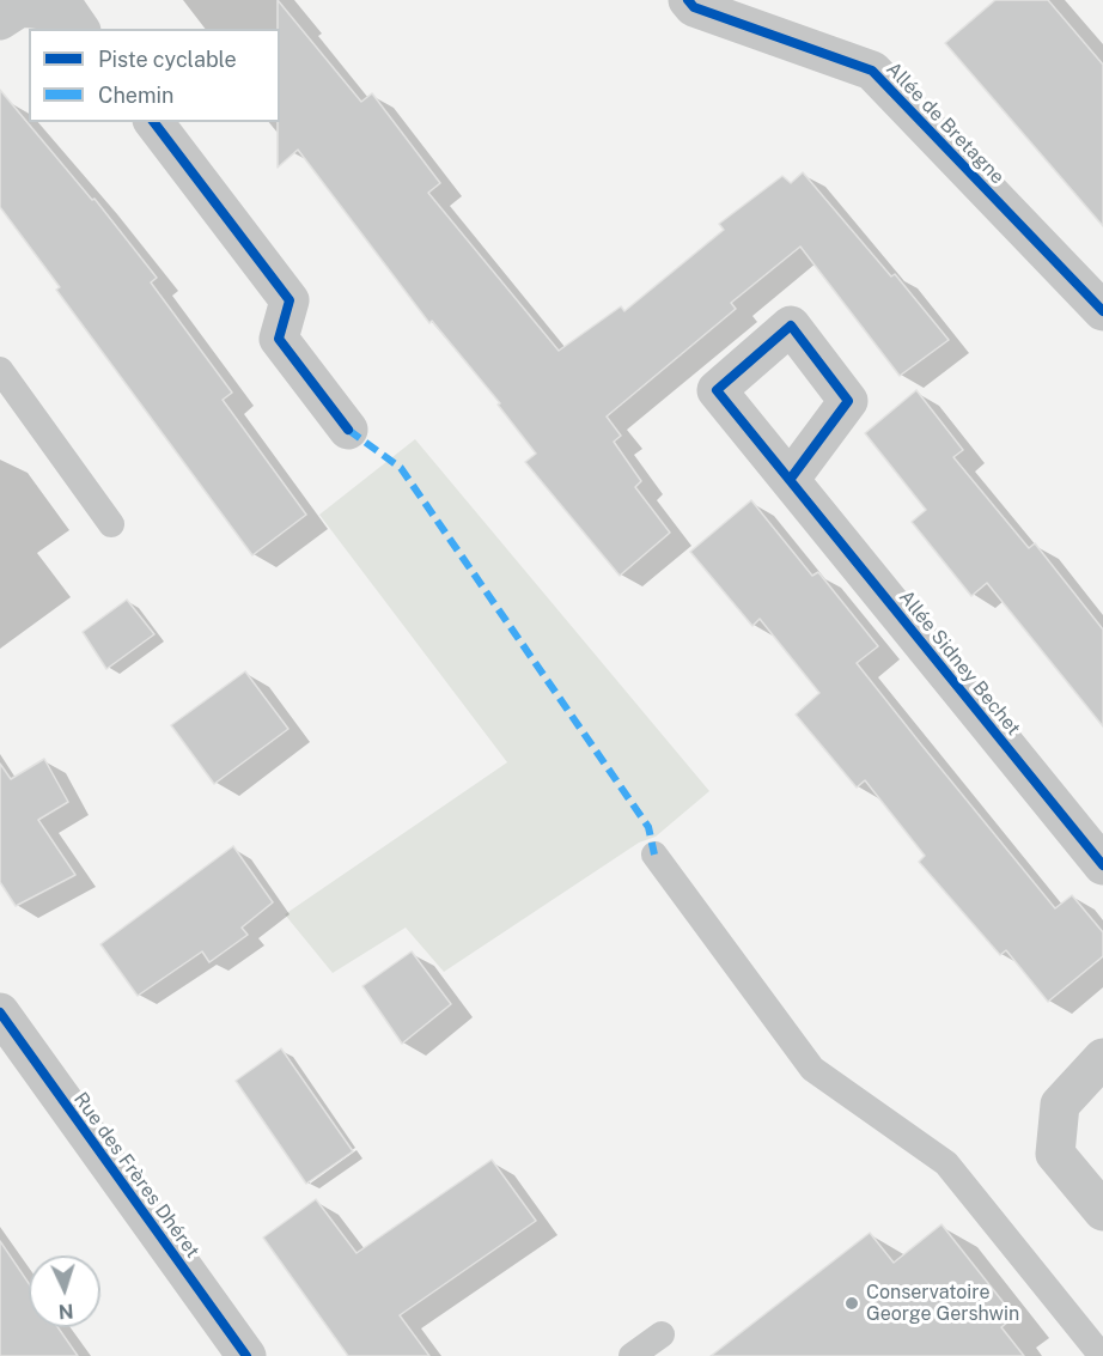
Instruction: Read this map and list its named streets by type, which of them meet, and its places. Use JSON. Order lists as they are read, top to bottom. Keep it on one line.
{"streets":{"street":["Allée de Bretagne","Allée Sidney Bechet","Rue des Frères Dhéret"]},"places":["Conservatoire George Gershwin"],"legend":["Piste cyclable","Chemin"],"north":"bottom"}
